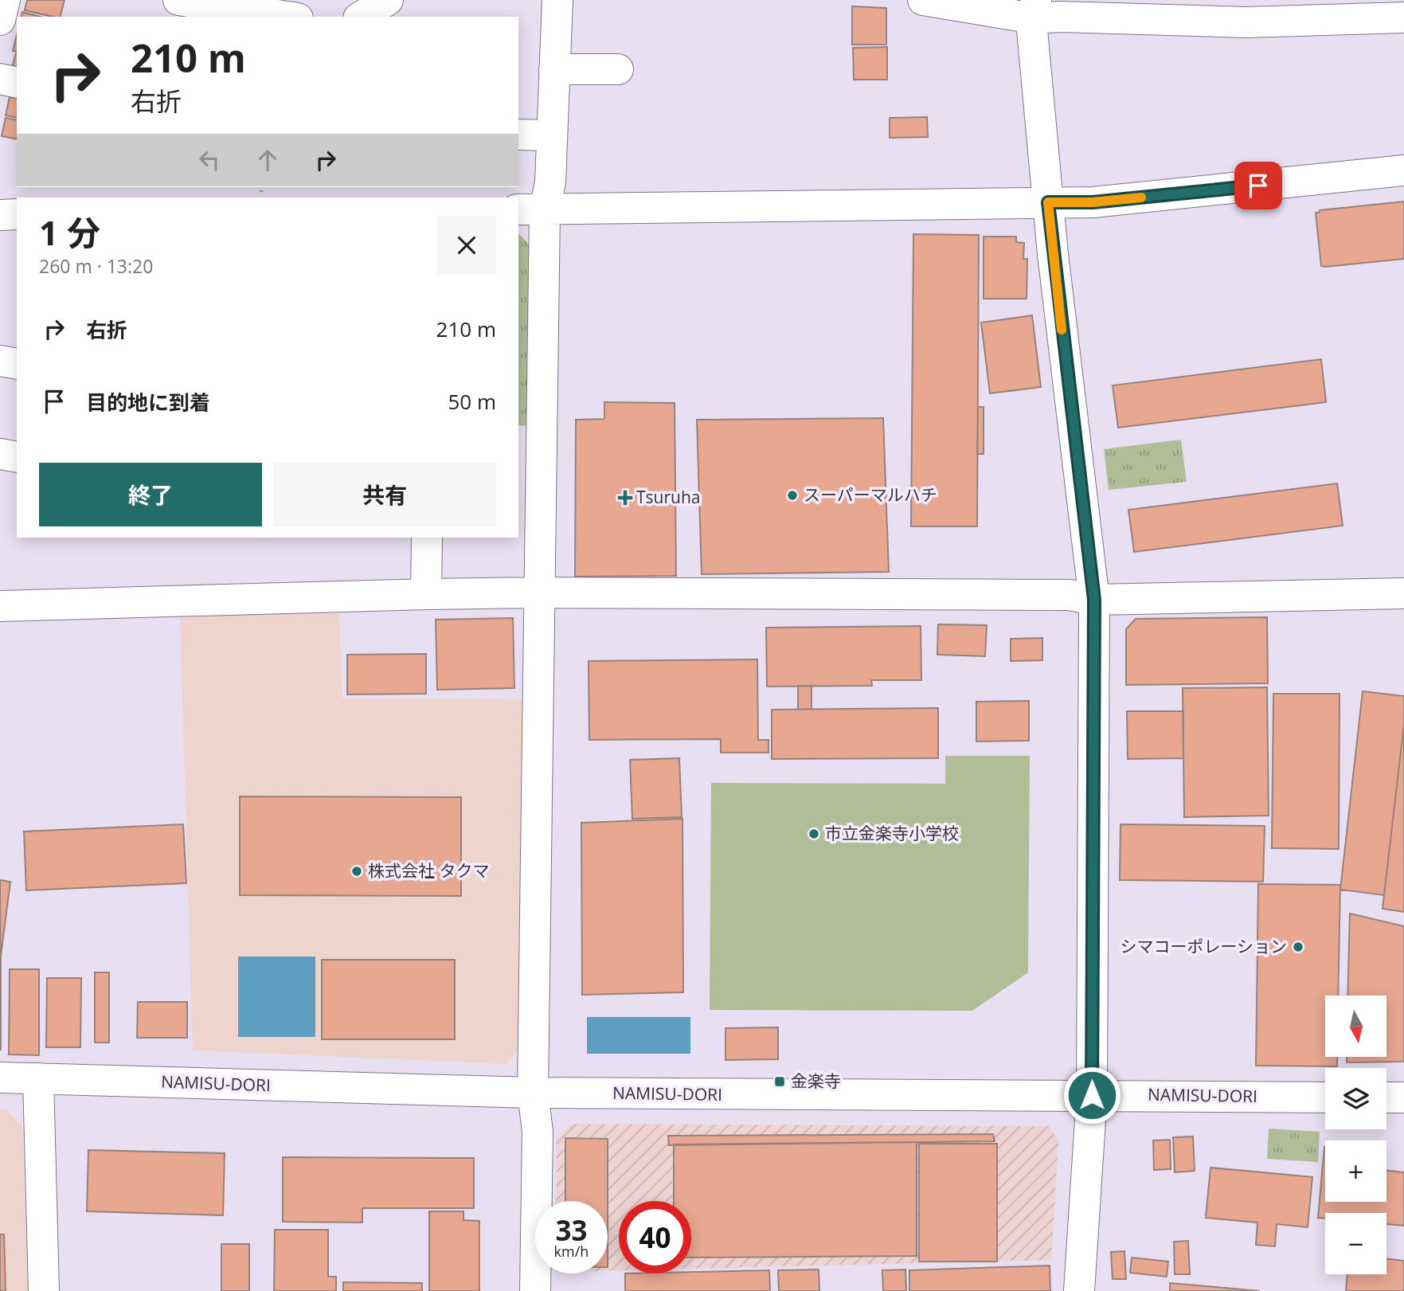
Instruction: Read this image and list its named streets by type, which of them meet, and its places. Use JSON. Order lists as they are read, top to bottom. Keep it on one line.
{"streets":{"street":["NAMISU-DORI"]},"places":{"other":["スーパーマルハチ","市立金楽寺小学校","株式会社 タクマ","シマコーポレーション"],"health":["Tsuruha"],"transit":["金楽寺"]},"north":"bottom","page":{"turn":["210 m","右折"],"heading":["1 分","260 m · 13:20"],"list":[{"name":"右折","value":"210 m"},{"name":"目的地に到着","value":"50 m"}],"buttons":["終了","共有"],"map_buttons":["+","−"],"speed":"33 km/h","limit":"40"}}
